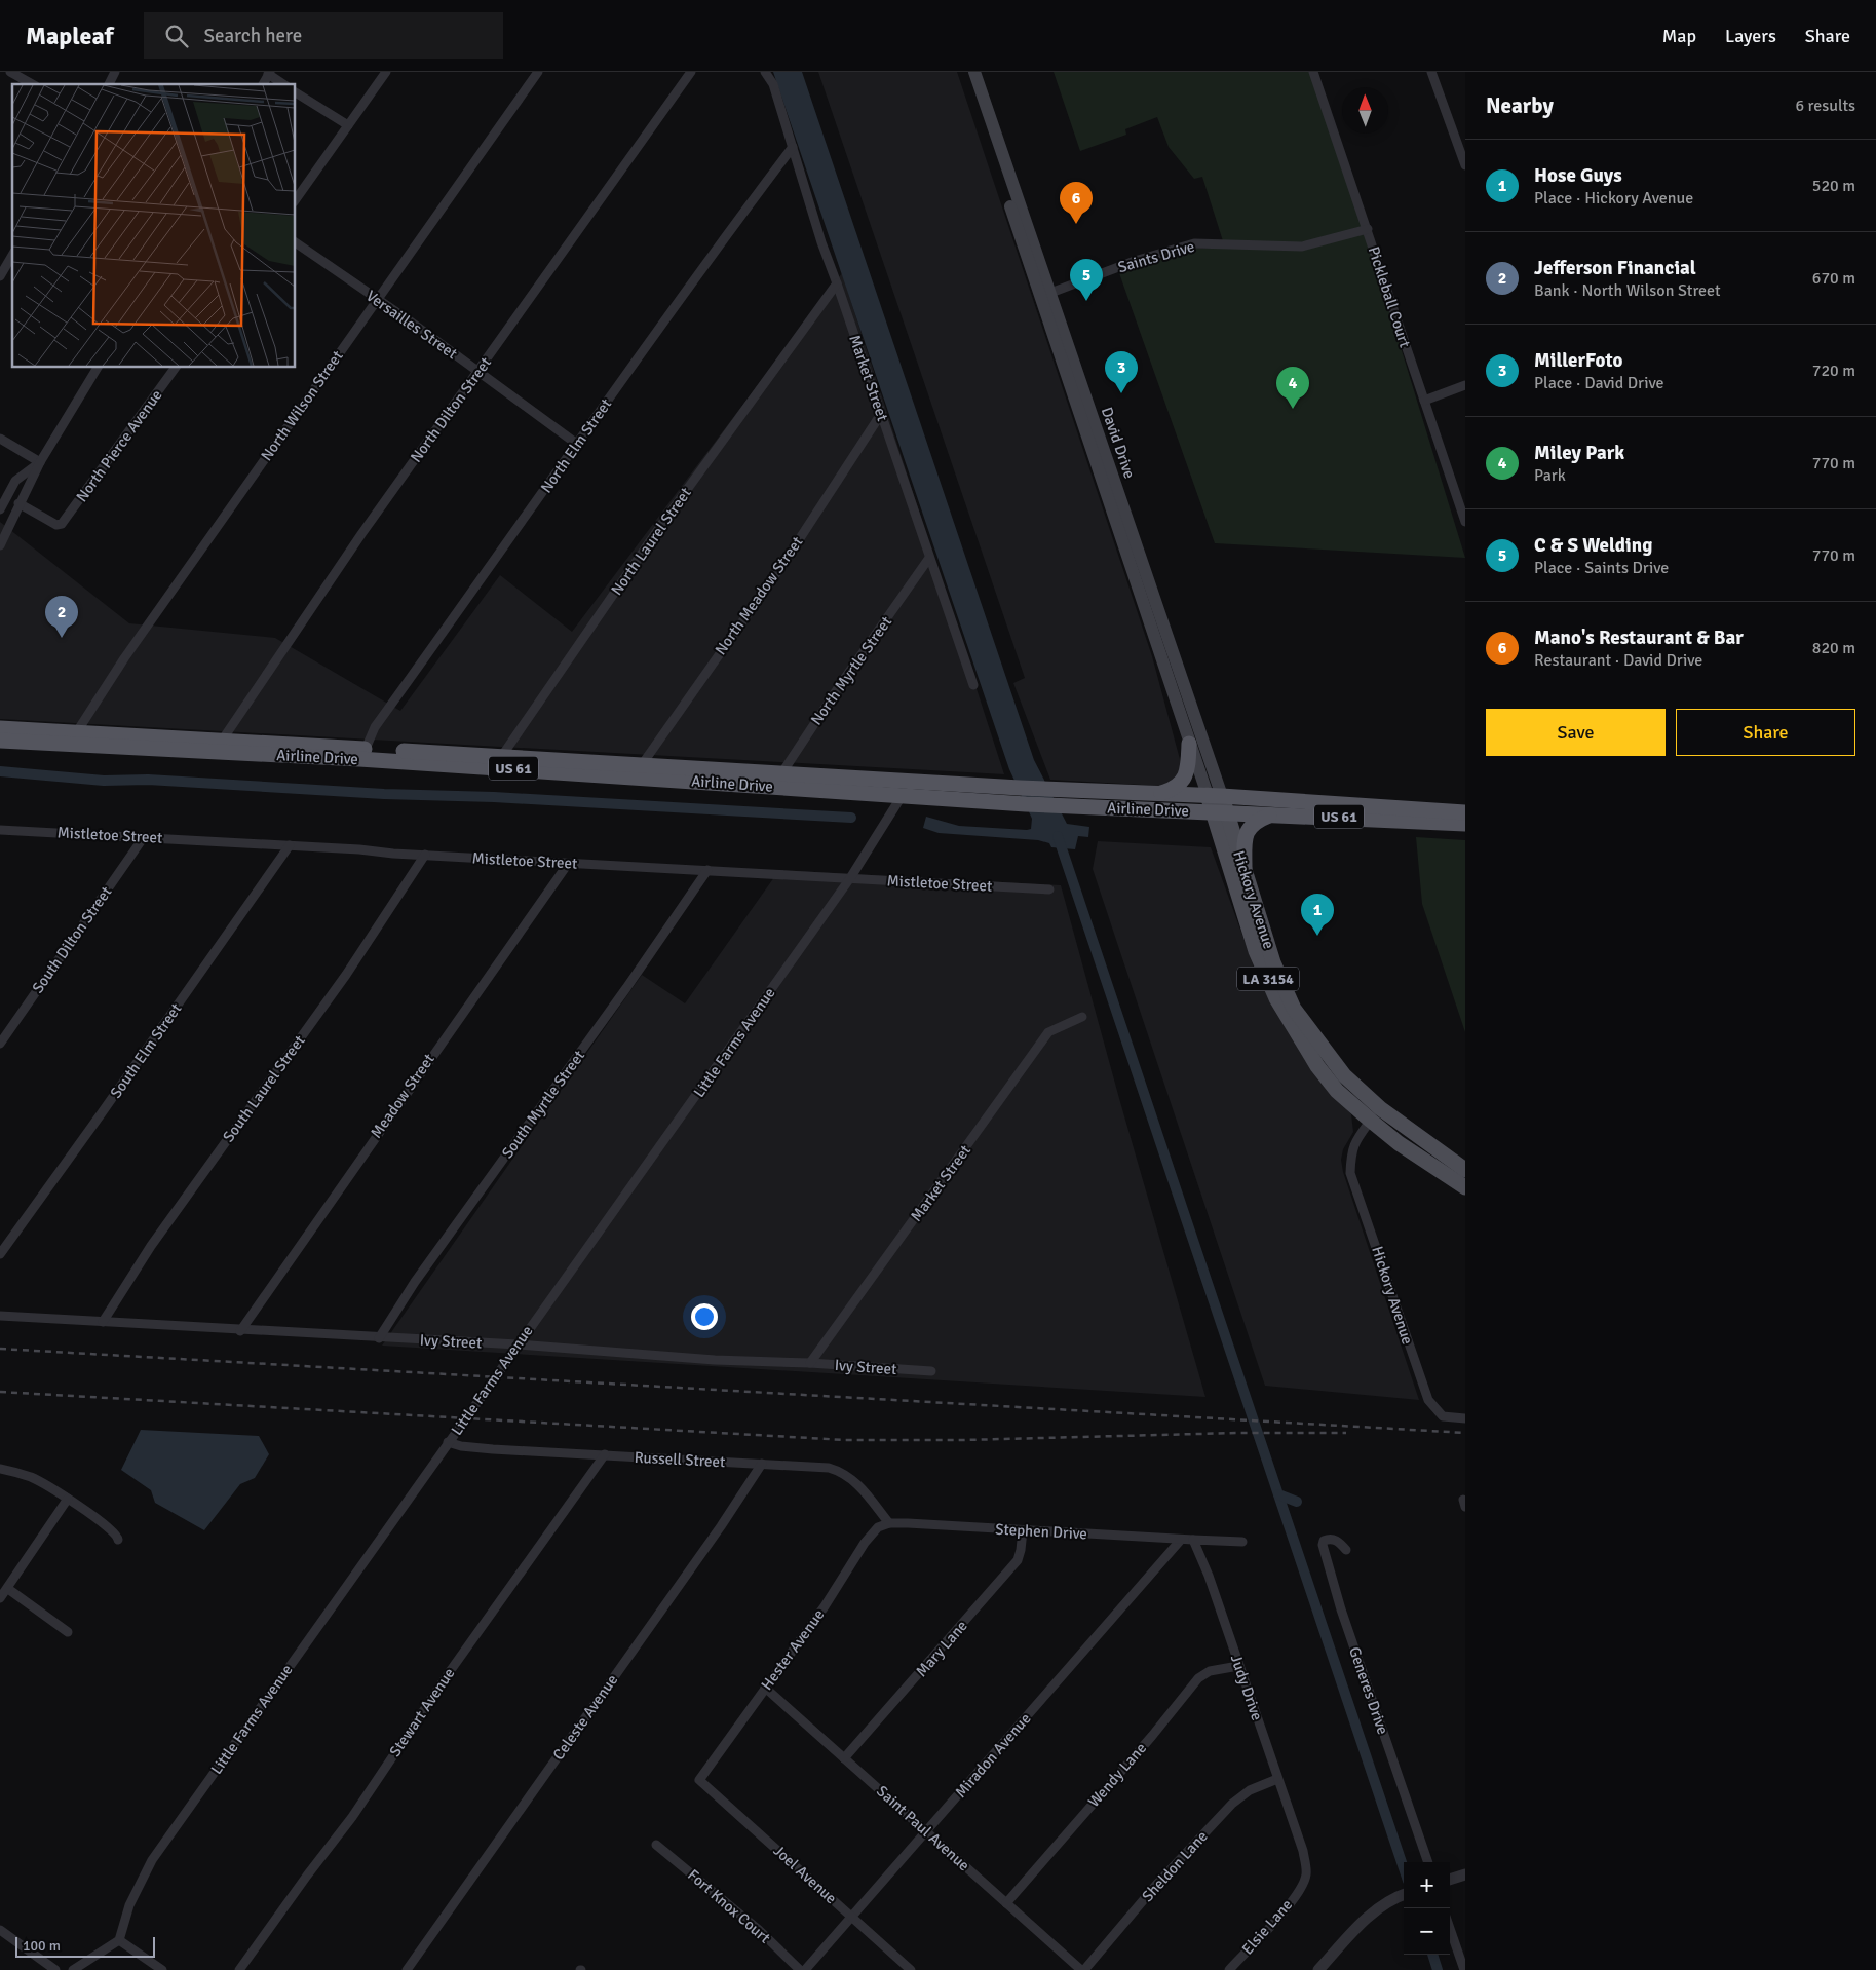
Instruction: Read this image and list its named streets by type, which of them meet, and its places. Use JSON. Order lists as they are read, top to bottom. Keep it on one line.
{"streets":{"highway":["Airline Drive","US 61"],"main road":["David Drive","Hickory Avenue","LA 3154"],"street":["Saints Drive","Pickleball Court","Versailles Street","Market Street","North Wilson Street","North Dilton Street","North Pierce Avenue","North Elm Street","North Laurel Street","North Meadow Street","North Myrtle Street","Mistletoe Street","South Dilton Street","Little Farms Avenue","South Elm Street","South Laurel Street","Meadow Street","South Myrtle Street","Ivy Street","Russell Street","Stephen Drive","Mary Lane","Hester Avenue","Judy Drive","Generes Drive","Stewart Avenue","Celeste Avenue","Miradon Avenue","Wendy Lane","Saint Paul Avenue","Sheldon Lane","Joel Avenue","Fort Knox Court","Elsie Lane"]},"crossings":[["Saints Drive","Pickleball Court"],["Saints Drive","David Drive"],["Versailles Street","North Wilson Street"],["Versailles Street","North Dilton Street"],["Versailles Street","North Elm Street"],["Market Street","North Elm Street"],["Market Street","North Laurel Street"],["Market Street","North Meadow Street"],["Market Street","North Myrtle Street"],["Market Street","Ivy Street"],["North Wilson Street","Airline Drive"],["North Dilton Street","Airline Drive"],["David Drive","Airline Drive"],["David Drive","Hickory Avenue"],["North Elm Street","Airline Drive"],["North Laurel Street","Airline Drive"],["North Meadow Street","Airline Drive"],["North Myrtle Street","Airline Drive"],["Airline Drive","Hickory Avenue"],["Airline Drive","Little Farms Avenue"],["Mistletoe Street","South Dilton Street"],["Mistletoe Street","Little Farms Avenue"],["Mistletoe Street","South Elm Street"],["Mistletoe Street","South Laurel Street"],["Mistletoe Street","Meadow Street"],["Mistletoe Street","South Myrtle Street"],["Hickory Avenue","LA 3154"],["Little Farms Avenue","Ivy Street"],["Little Farms Avenue","Russell Street"],["South Laurel Street","Ivy Street"],["Meadow Street","Ivy Street"],["South Myrtle Street","Ivy Street"],["Russell Street","Stephen Drive"],["Russell Street","Hester Avenue"],["Russell Street","Stewart Avenue"],["Russell Street","Celeste Avenue"],["Stephen Drive","Mary Lane"],["Stephen Drive","Hester Avenue"],["Stephen Drive","Judy Drive"],["Stephen Drive","Miradon Avenue"],["Mary Lane","Saint Paul Avenue"],["Hester Avenue","Saint Paul Avenue"],["Hester Avenue","Joel Avenue"],["Judy Drive","Wendy Lane"],["Judy Drive","Sheldon Lane"],["Judy Drive","Elsie Lane"],["Miradon Avenue","Saint Paul Avenue"],["Miradon Avenue","Joel Avenue"],["Wendy Lane","Saint Paul Avenue"],["Saint Paul Avenue","Sheldon Lane"]],"scale_bar":"100 m","north":"top","page":{"header":"Mapleaf","search":"Search here","nav":["Map","Layers","Share"],"heading":["Nearby","6 results"],"list":[{"mark":"1","name":"Hose Guys","note":"Place · Hickory Avenue","value":"520 m"},{"mark":"2","name":"Jefferson Financial","note":"Bank · North Wilson Street","value":"670 m"},{"mark":"3","name":"MillerFoto","note":"Place · David Drive","value":"720 m"},{"mark":"4","name":"Miley Park","note":"Park","value":"770 m"},{"mark":"5","name":"C & S Welding","note":"Place · Saints Drive","value":"770 m"},{"mark":"6","name":"Mano's Restaurant & Bar","note":"Restaurant · David Drive","value":"820 m"}],"pins":["6","5","3","4","2","1"],"buttons":["Save","Share"],"map_buttons":["+","−"],"scale":"100 m"}}
